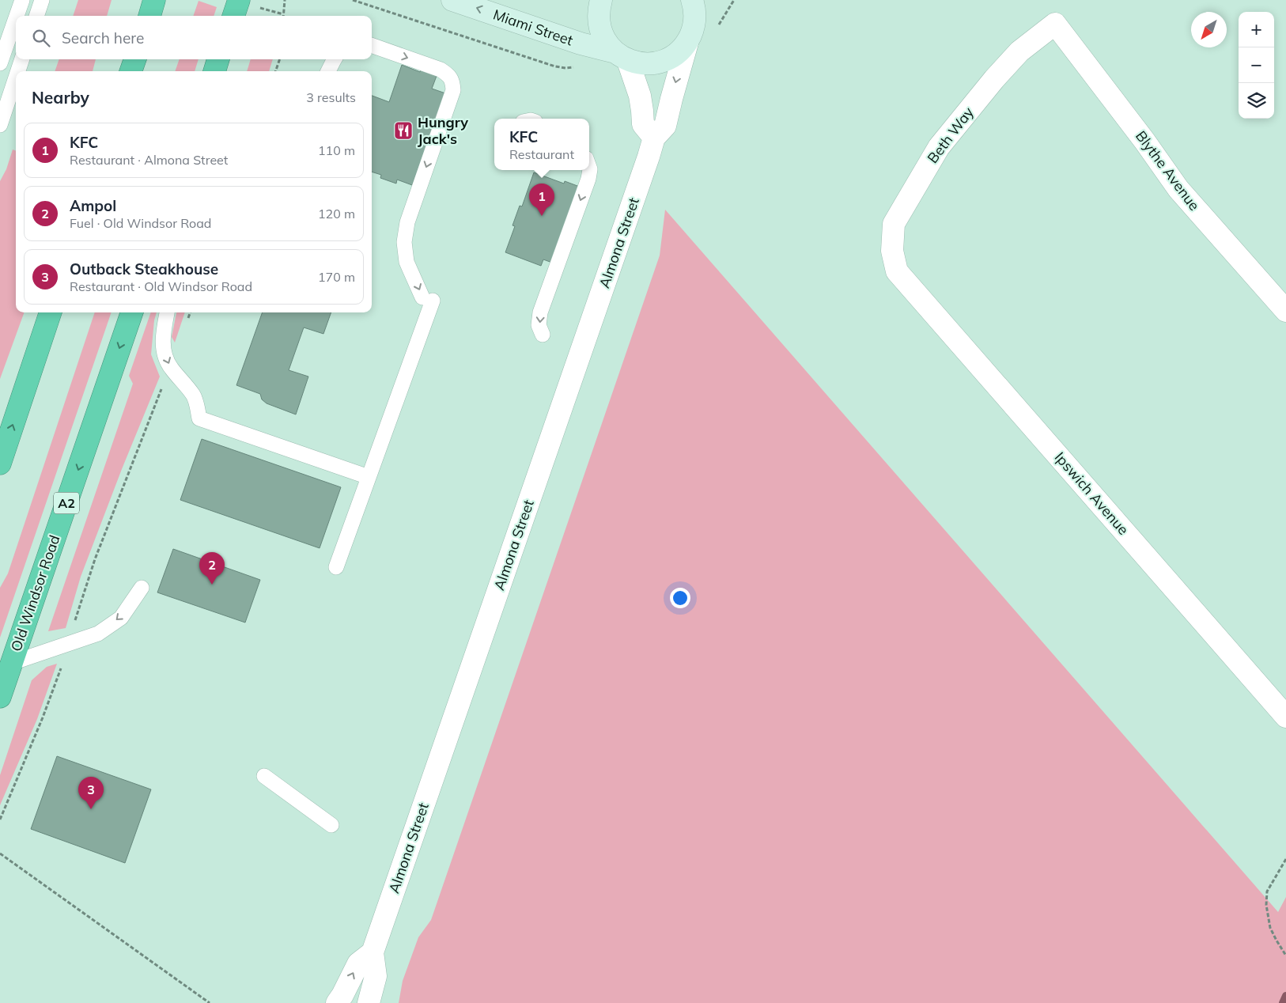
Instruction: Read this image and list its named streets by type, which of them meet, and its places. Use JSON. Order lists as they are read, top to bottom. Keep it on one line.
{"streets":{"highway":["A2","Old Windsor Road"],"street":["Miami Street","Beth Way","Blythe Avenue","Almona Street","Ipswich Avenue"]},"crossings":[["Miami Street","Almona Street"],["Beth Way","Blythe Avenue"],["Beth Way","Ipswich Avenue"]],"one_way":["Miami Street"],"places":{"restaurant":["Hungry Jack's"]},"north":"bottom left","page":{"map_buttons":["+","−"],"search":"Search here","heading":["Nearby","3 results"],"popup":["KFC","Restaurant"],"list":[{"mark":"1","name":"KFC","note":"Restaurant · Almona Street","value":"110 m"},{"mark":"2","name":"Ampol","note":"Fuel · Old Windsor Road","value":"120 m"},{"mark":"3","name":"Outback Steakhouse","note":"Restaurant · Old Windsor Road","value":"170 m"}],"pins":["1","2","3"]}}
